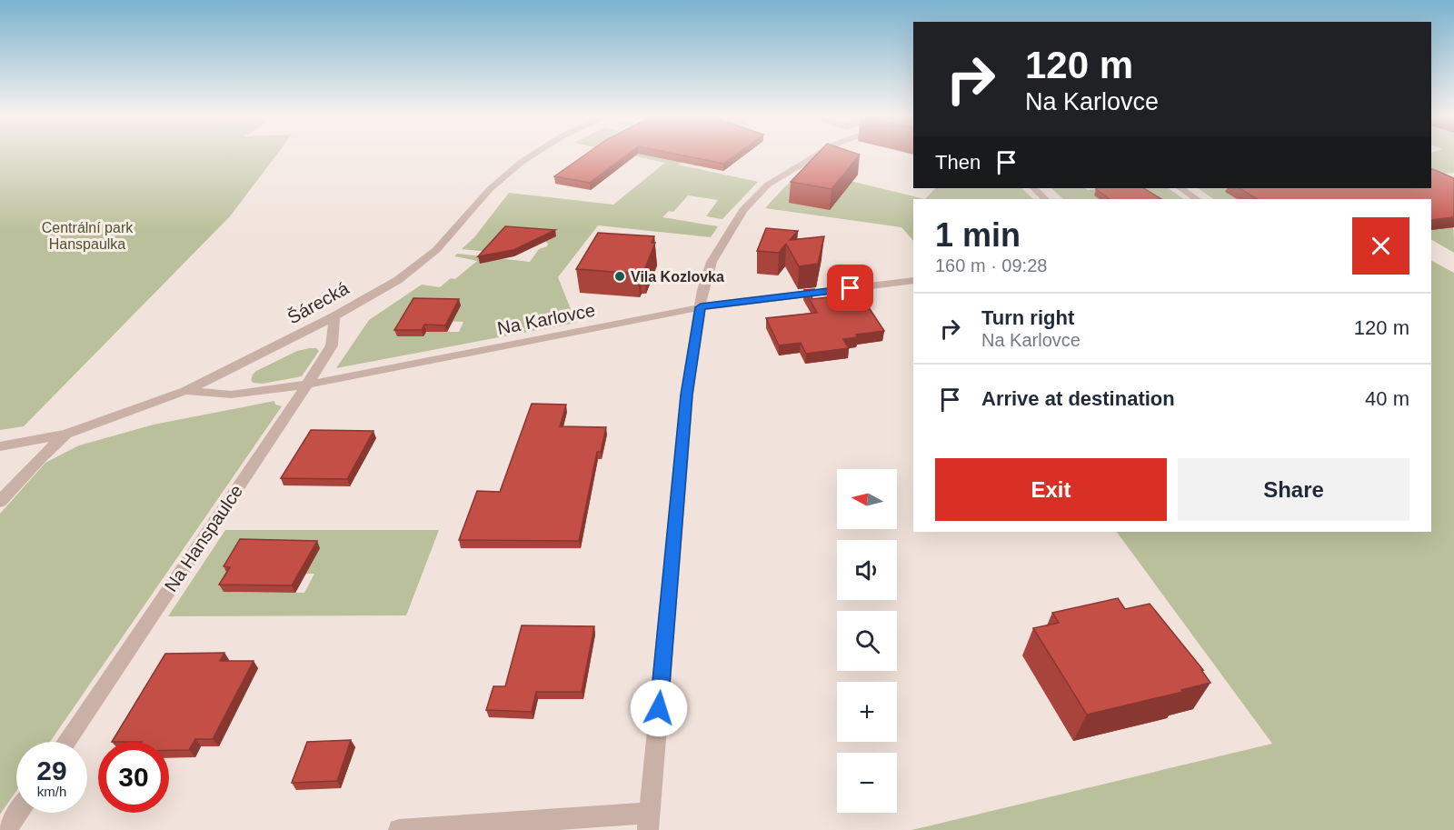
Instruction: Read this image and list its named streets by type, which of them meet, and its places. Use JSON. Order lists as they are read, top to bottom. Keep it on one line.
{"streets":{"street":["Šárecká","Na Karlovce","Na Hanspaulce"]},"crossings":[["Šárecká","Na Karlovce"],["Šárecká","Na Hanspaulce"],["Na Karlovce","Na Hanspaulce"]],"parks":["Centrální park Hanspaulka"],"places":["Vila Kozlovka"],"north":"left","page":{"turn":["120 m","Na Karlovce"],"then":"Then","heading":["1 min","160 m · 09:28"],"list":[{"name":"Turn right","note":"Na Karlovce","value":"120 m"},{"name":"Arrive at destination","value":"40 m"}],"buttons":["Exit","Share"],"map_buttons":["+","−"],"speed":"29 km/h","limit":"30"}}
